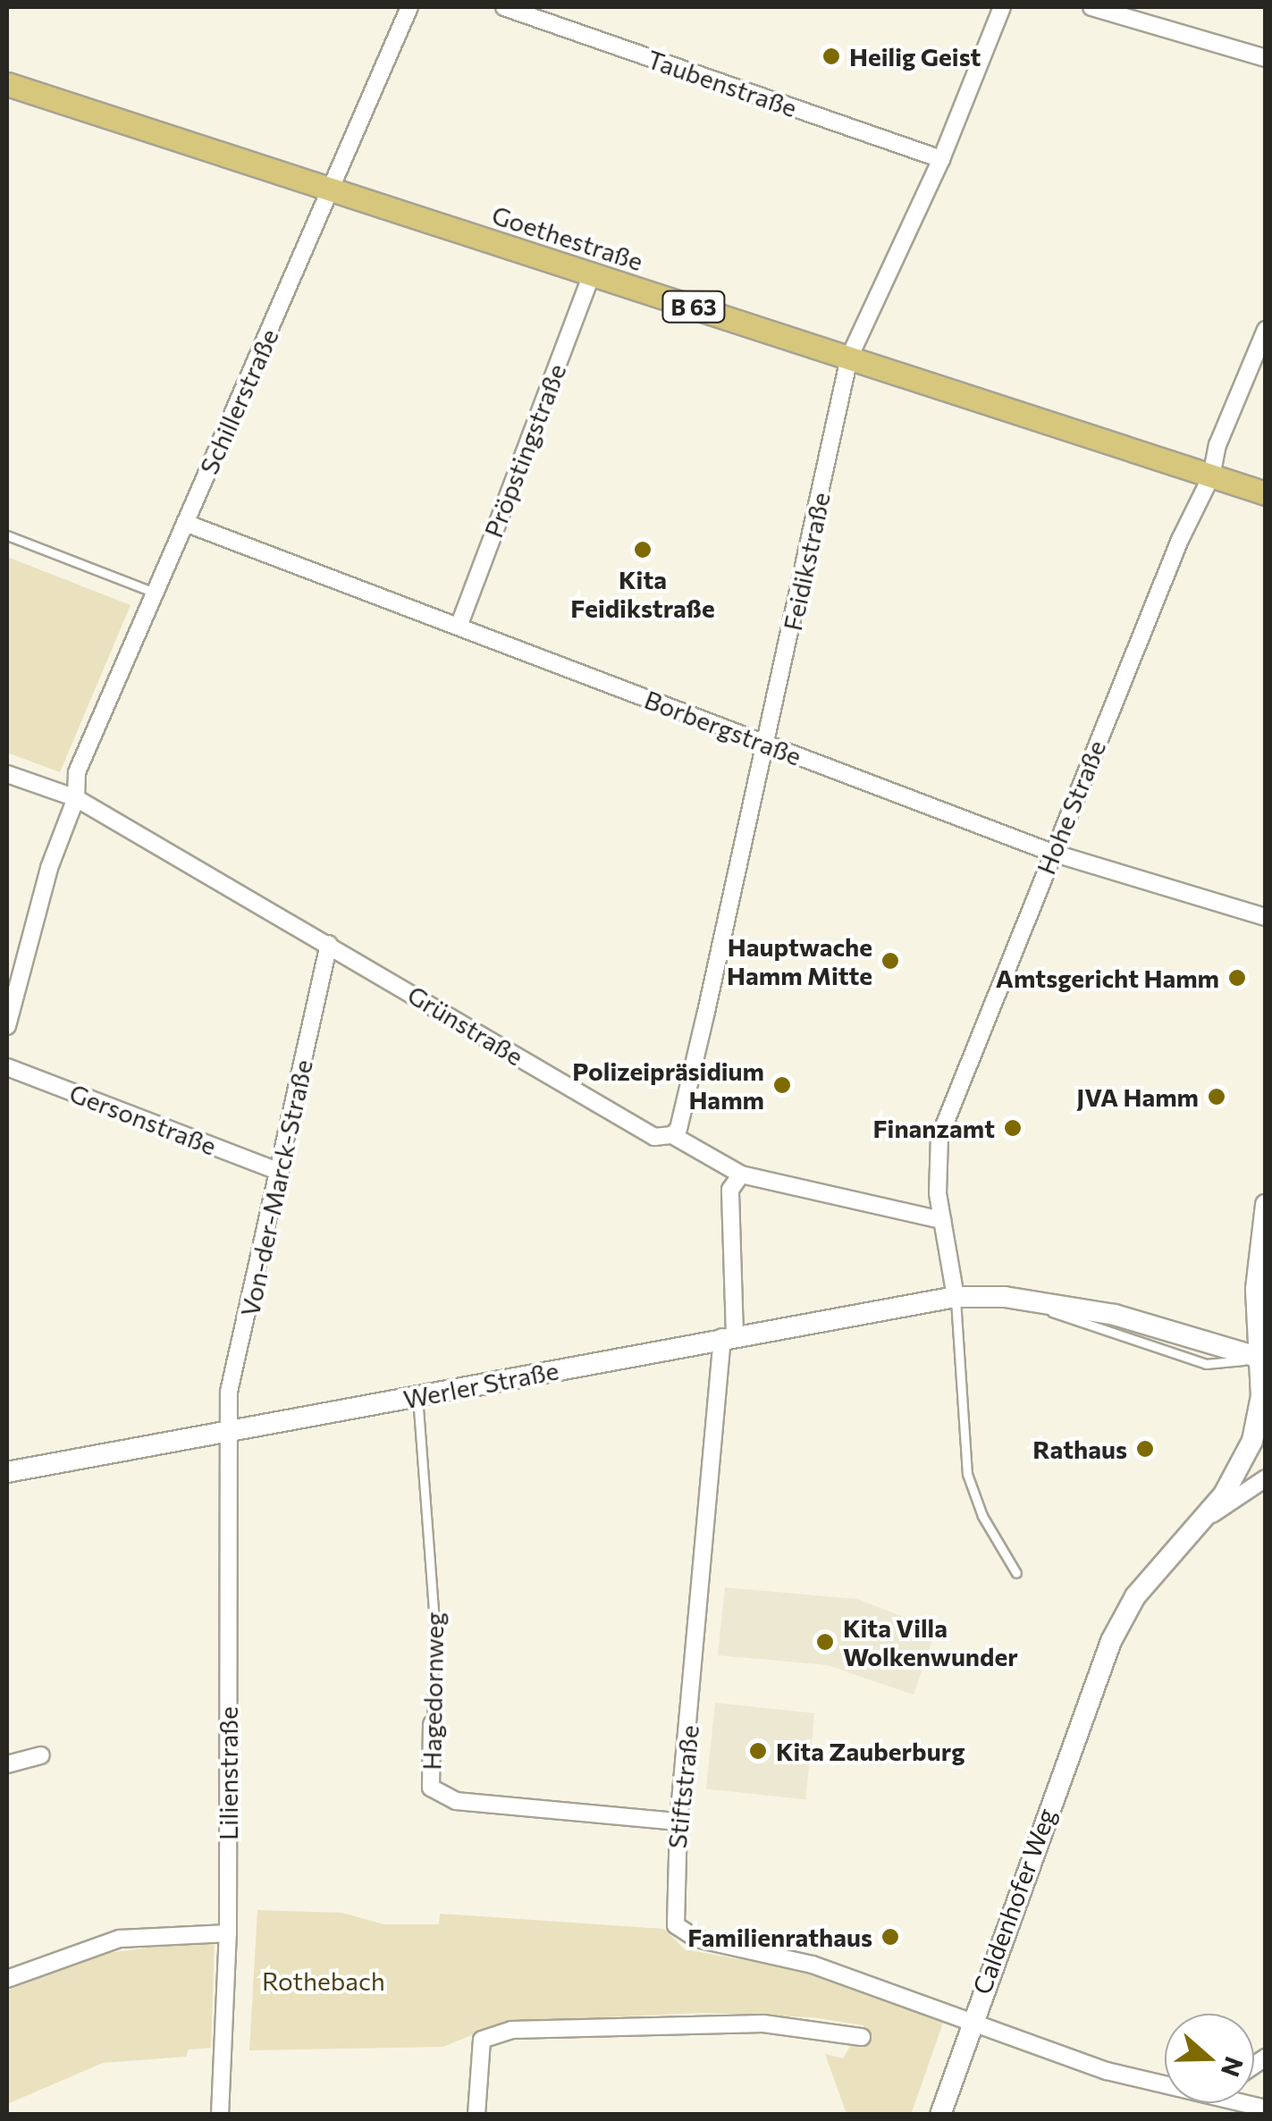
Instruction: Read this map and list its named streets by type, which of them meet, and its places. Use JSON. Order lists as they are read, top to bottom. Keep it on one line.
{"streets":{"main road":["Goethestraße","B 63","Werler Straße","Caldenhofer Weg"],"street":["Taubenstraße","Schillerstraße","Pröpstingstraße","Feidikstraße","Borbergstraße","Hohe Straße","Grünstraße","Gersonstraße","Von-der-Marck-Straße","Hagedornweg","Lilienstraße","Stiftstraße"]},"crossings":[["Taubenstraße","Feidikstraße"],["Goethestraße","Schillerstraße"],["Goethestraße","Pröpstingstraße"],["Goethestraße","Feidikstraße"],["Goethestraße","Hohe Straße"],["Schillerstraße","Borbergstraße"],["Schillerstraße","Grünstraße"],["Pröpstingstraße","Borbergstraße"],["Feidikstraße","Borbergstraße"],["Feidikstraße","Grünstraße"],["Borbergstraße","Hohe Straße"],["Hohe Straße","Grünstraße"],["Hohe Straße","Werler Straße"],["Grünstraße","Von-der-Marck-Straße"],["Gersonstraße","Von-der-Marck-Straße"],["Von-der-Marck-Straße","Werler Straße"],["Von-der-Marck-Straße","Lilienstraße"],["Werler Straße","Hagedornweg"],["Werler Straße","Lilienstraße"],["Werler Straße","Stiftstraße"],["Werler Straße","Caldenhofer Weg"],["Hagedornweg","Stiftstraße"],["Stiftstraße","Caldenhofer Weg"]],"parks":["Rothebach"],"places":["Heilig Geist","Kita Feidikstraße","Hauptwache Hamm Mitte","Amtsgericht Hamm","Polizeipräsidium Hamm","JVA Hamm","Finanzamt","Rathaus","Kita Villa Wolkenwunder","Kita Zauberburg","Familienrathaus"],"north":"right"}
